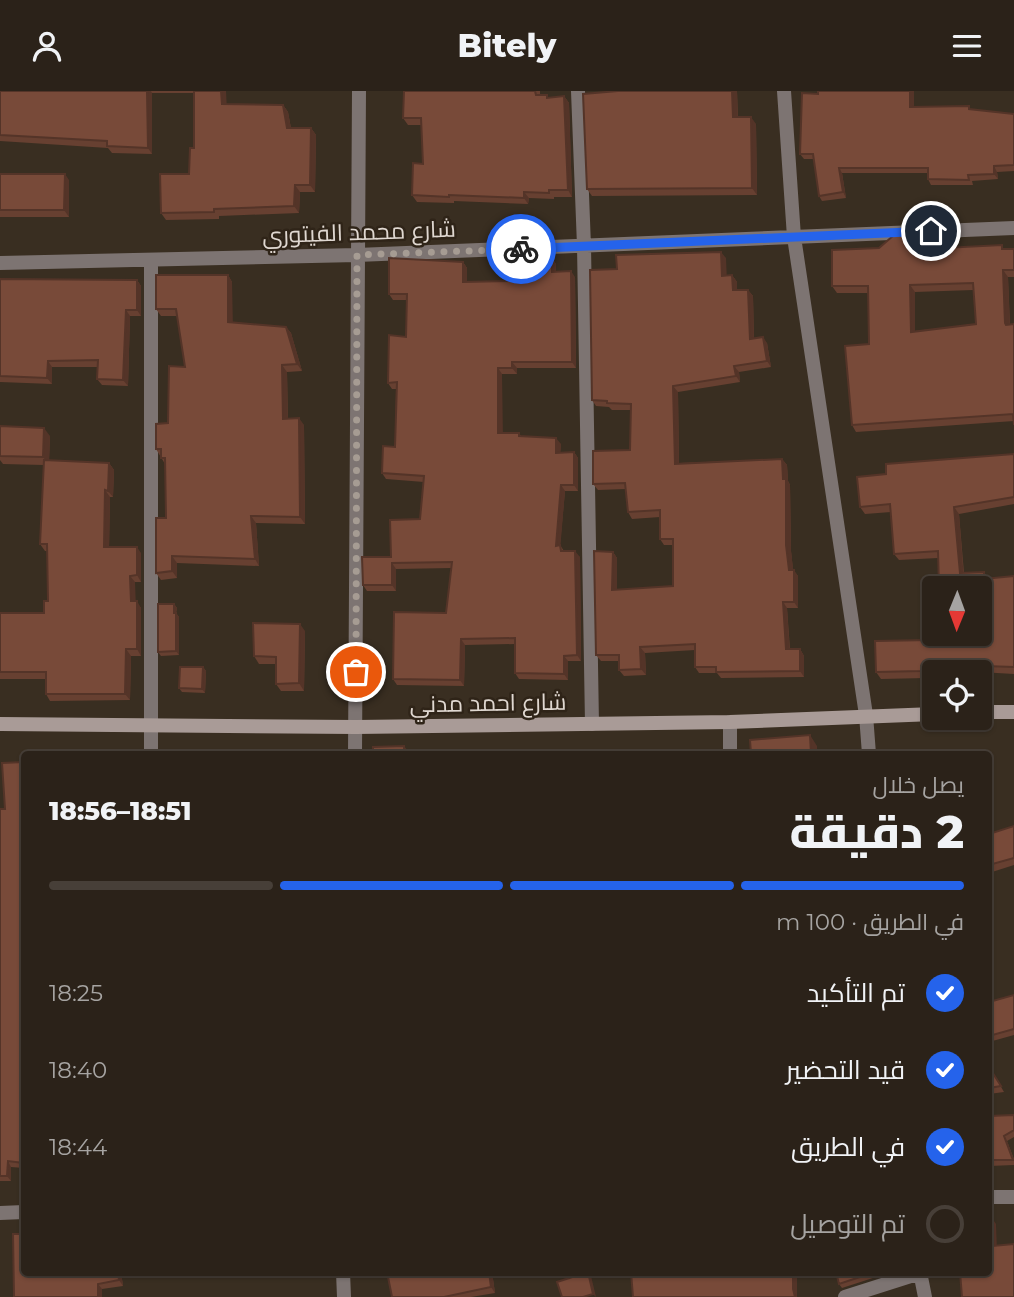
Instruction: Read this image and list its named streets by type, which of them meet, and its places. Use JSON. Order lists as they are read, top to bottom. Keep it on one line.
{"streets":{"street":["شارع محمد الفيتوري","شارع احمد مدني"]},"north":"bottom","page":{"header":"Bitely","heading":["2 دقيقة","يصل خلال","18:51–18:56"],"bar":"في الطريق · 100 m","list":[["تم التأكيد","18:25"],["قيد التحضير","18:40"],["في الطريق","18:44"],"تم التوصيل"]}}
